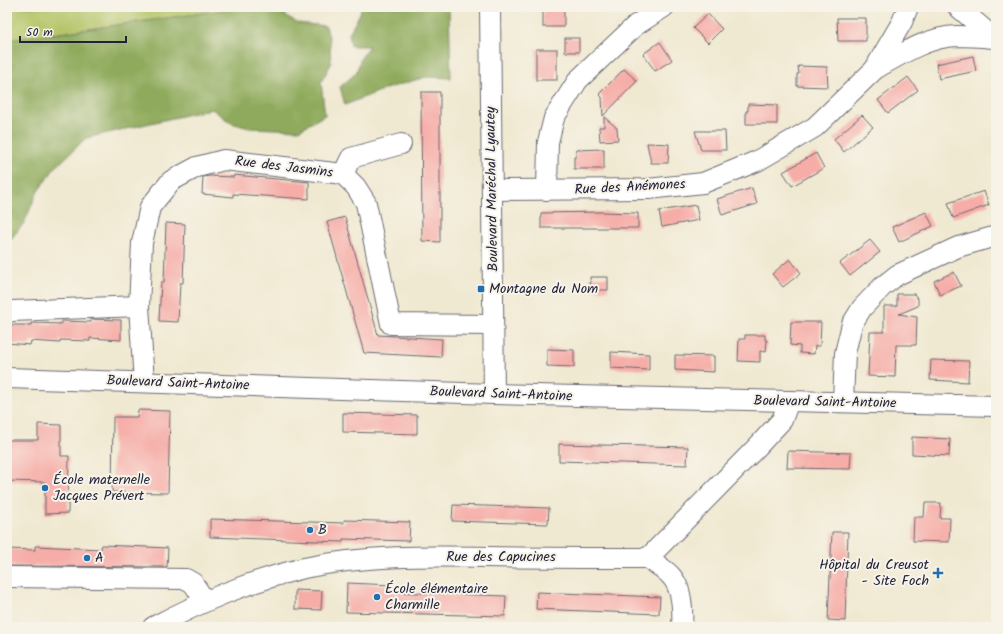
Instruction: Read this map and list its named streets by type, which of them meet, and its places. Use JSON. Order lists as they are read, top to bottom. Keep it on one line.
{"streets":{"street":["Rue des Jasmins","Rue des Anémones","Boulevard Maréchal Lyautey","Boulevard Saint-Antoine","Rue des Capucines"]},"crossings":[["Rue des Jasmins","Boulevard Maréchal Lyautey"],["Rue des Jasmins","Boulevard Saint-Antoine"],["Rue des Anémones","Boulevard Maréchal Lyautey"],["Boulevard Maréchal Lyautey","Boulevard Saint-Antoine"]],"places":{"transit":["Montagne du Nom"],"other":["École maternelle Jacques Prévert","B","A","École élémentaire Charmille"],"health":["Hôpital du Creusot - Site Foch"]},"scale_bar":"50 m"}
